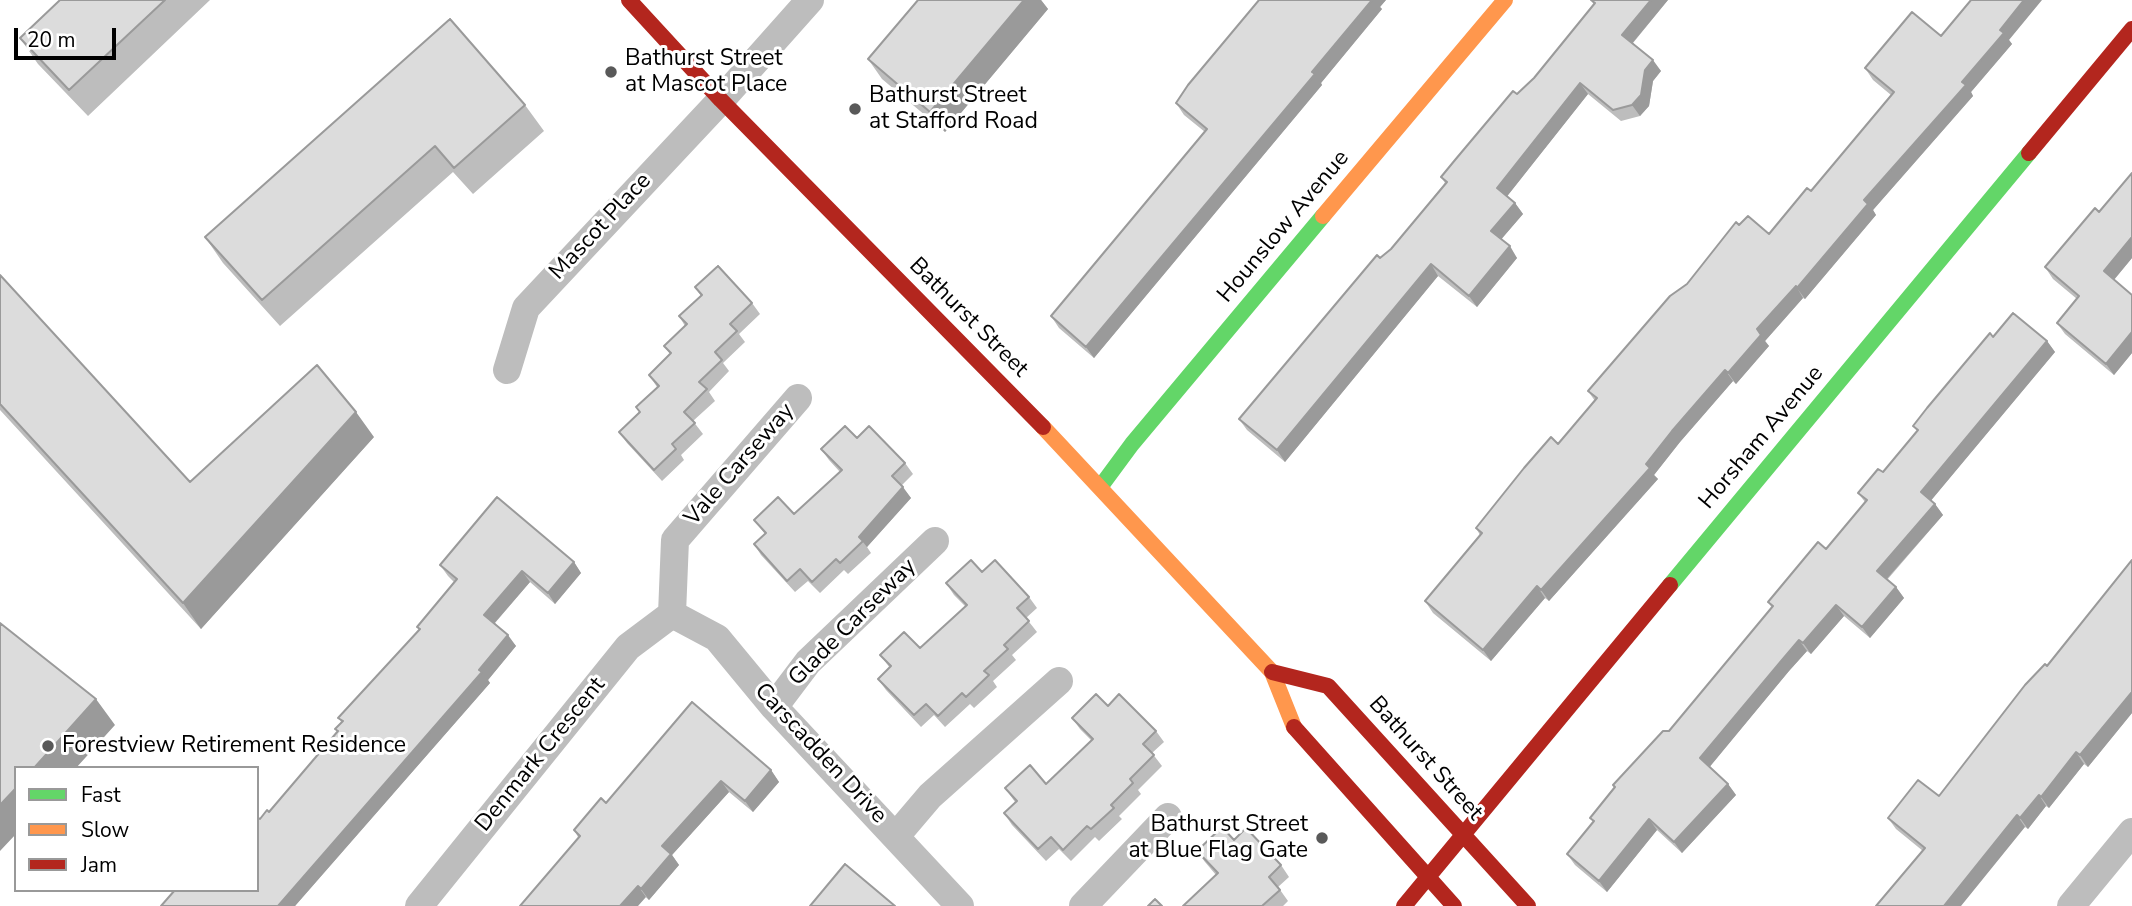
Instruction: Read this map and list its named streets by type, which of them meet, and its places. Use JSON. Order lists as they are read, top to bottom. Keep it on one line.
{"streets":{"street":["Mascot Place","Hounslow Avenue","Bathurst Street","Horsham Avenue","Vale Carseway","Glade Carseway","Carscadden Drive","Denmark Crescent"]},"crossings":[["Mascot Place","Bathurst Street"],["Hounslow Avenue","Bathurst Street"],["Bathurst Street","Horsham Avenue"],["Vale Carseway","Carscadden Drive"],["Vale Carseway","Denmark Crescent"],["Glade Carseway","Carscadden Drive"],["Carscadden Drive","Denmark Crescent"]],"places":["Bathurst Street at Mascot Place","Bathurst Street at Stafford Road","Forestview Retirement Residence","Bathurst Street at Blue Flag Gate"],"legend":["Fast","Slow","Jam"],"scale_bar":"20 m"}
